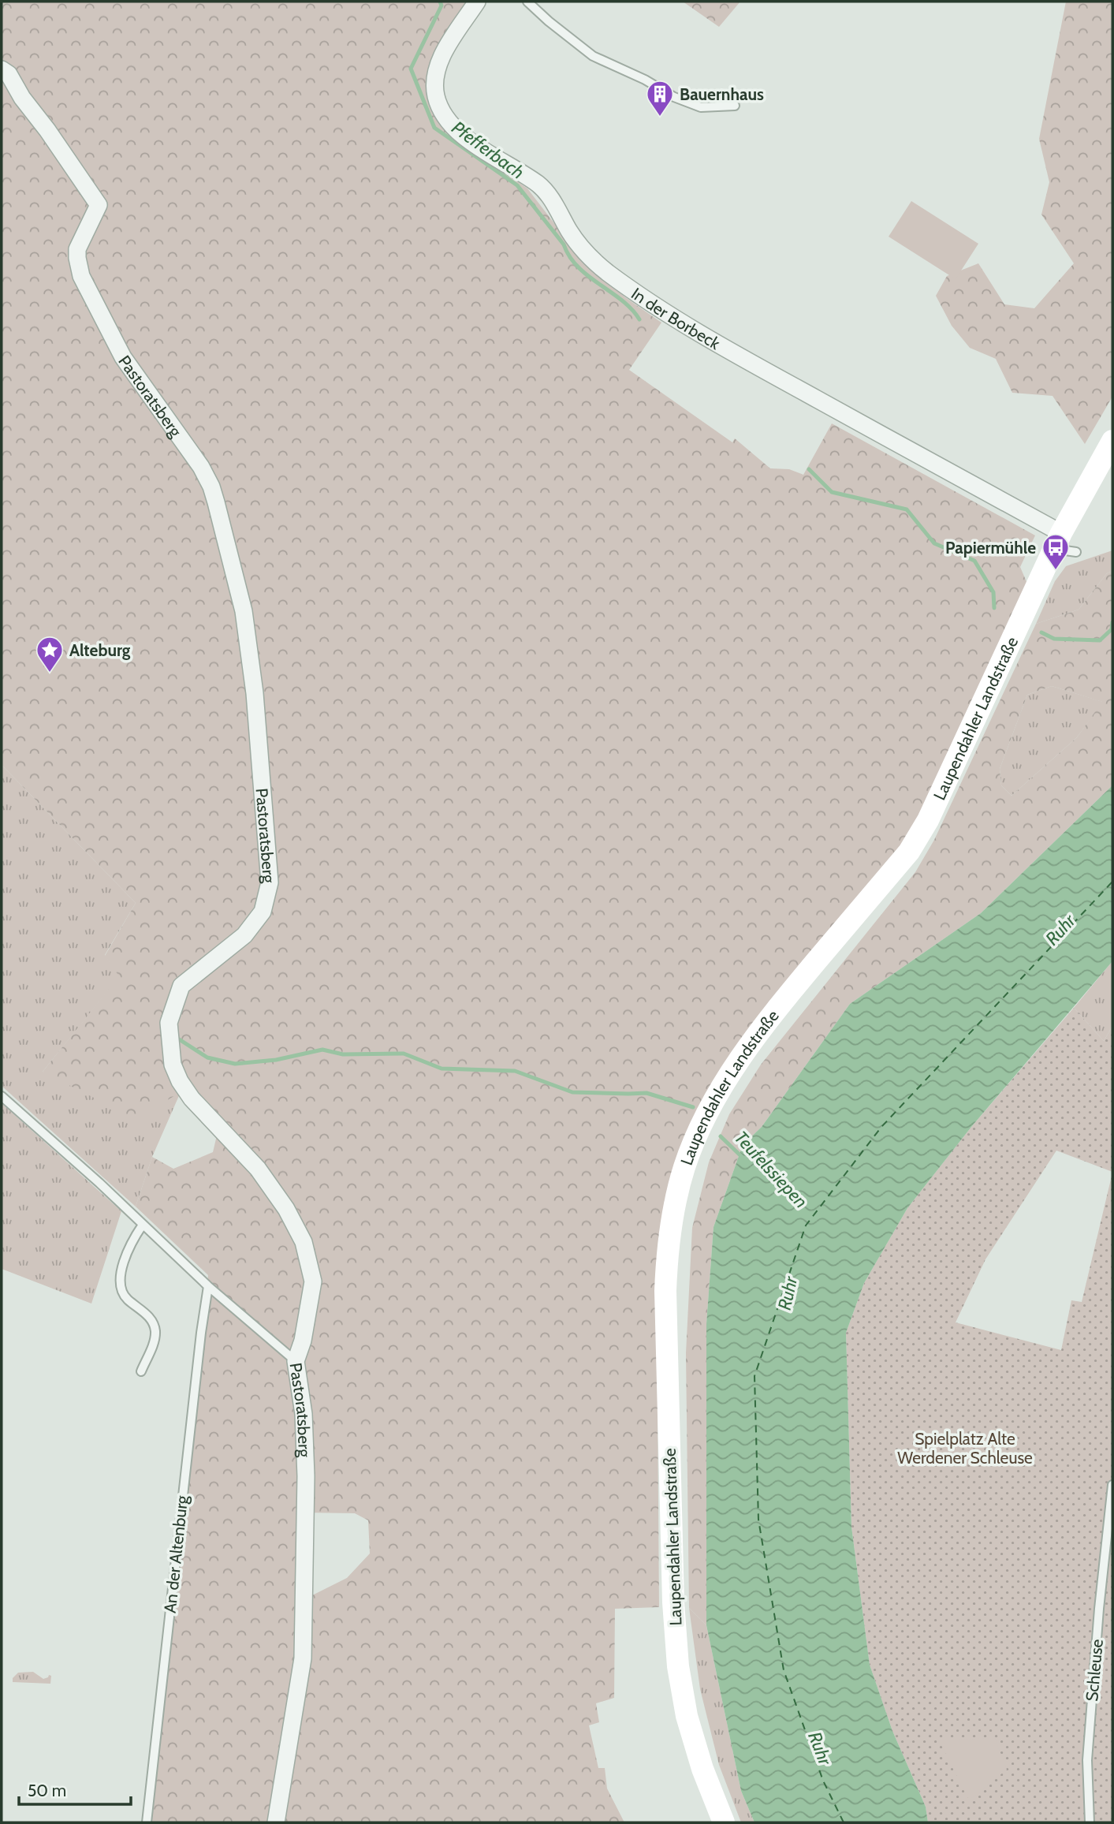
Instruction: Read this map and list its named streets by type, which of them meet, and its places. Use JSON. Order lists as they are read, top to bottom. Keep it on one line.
{"streets":{"main road":["Laupendahler Landstraße"],"street":["In der Borbeck","Pastoratsberg"],"lane":["An der Altenburg","Schleuse"]},"crossings":[["In der Borbeck","Laupendahler Landstraße"]],"water":["Pfefferbach","Ruhr","Teufelssiepen"],"parks":["Spielplatz Alte Werdener Schleuse"],"places":{"building":["Bauernhaus"],"bus stop":["Papiermühle"],"place":["Alteburg"]},"scale_bar":"50 m"}
